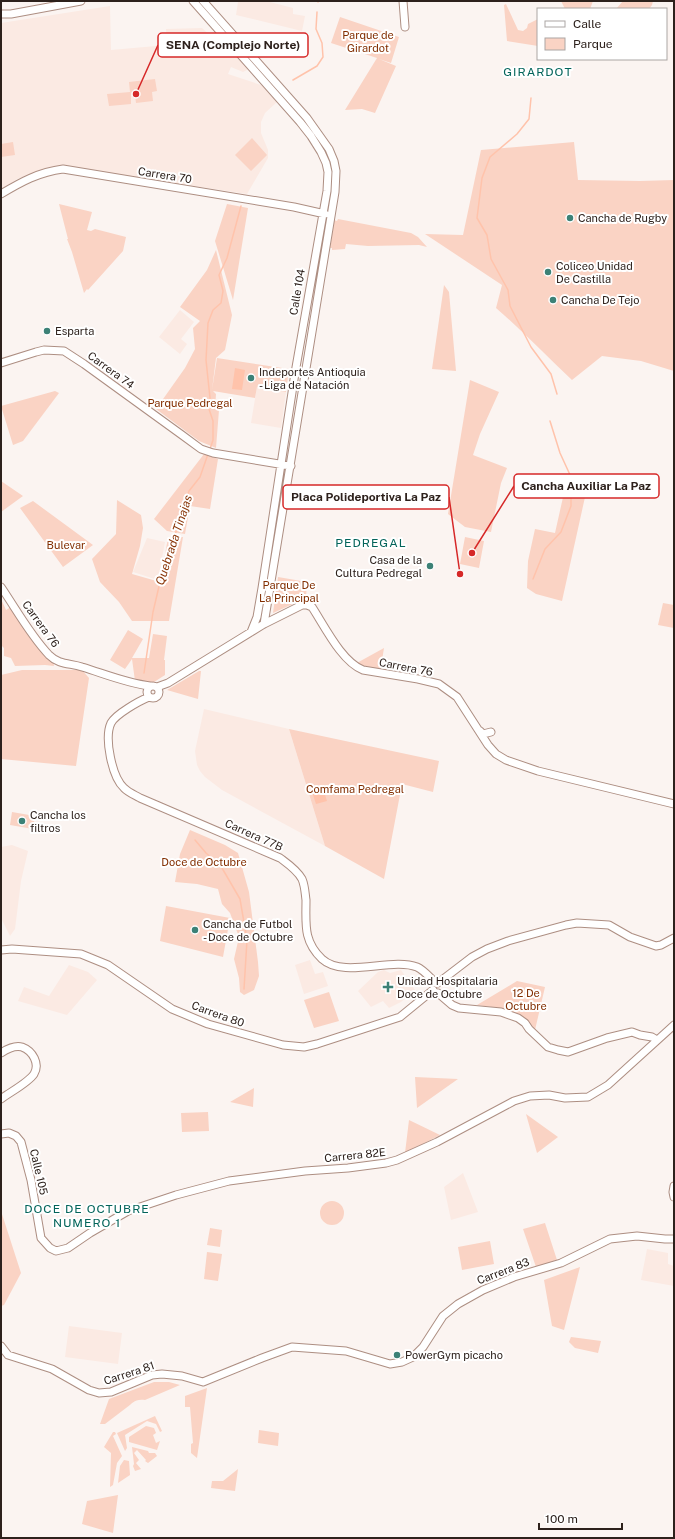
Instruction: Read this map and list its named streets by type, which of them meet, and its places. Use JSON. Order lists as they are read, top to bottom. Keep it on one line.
{"streets":{"street":["Carrera 70","Calle 104","Carrera 74","Carrera 76","Carrera 77B","Carrera 80","Carrera 82E","Calle 105","Carrera 83","Carrera 81"]},"crossings":[["Carrera 70","Calle 104"],["Calle 104","Carrera 74"],["Calle 104","Carrera 76"],["Carrera 76","Carrera 77B"],["Carrera 77B","Carrera 80"],["Carrera 82E","Calle 105"],["Carrera 83","Carrera 81"]],"districts":["GIRARDOT","PEDREGAL","DOCE DE OCTUBRE NUMERO 1"],"water":["Quebrada Tinajas"],"parks":["Parque de Girardot","Parque Pedregal","Bulevar","Parque De La Principal","Comfama Pedregal","Doce de Octubre","12 De Octubre"],"places":{"other":["SENA (Complejo Norte)","Cancha de Rugby","Coliceo Unidad De Castilla","Cancha De Tejo","Esparta","Indeportes Antioquia - Liga de Natación","Cancha Auxiliar La Paz","Casa de la Cultura Pedregal","Placa Polideportiva La Paz","Cancha los filtros","Cancha de Futbol - Doce de Octubre","PowerGym picacho"],"health":["Unidad Hospitalaria Doce de Octubre"]},"legend":["Calle","Parque"],"scale_bar":"100 m"}
